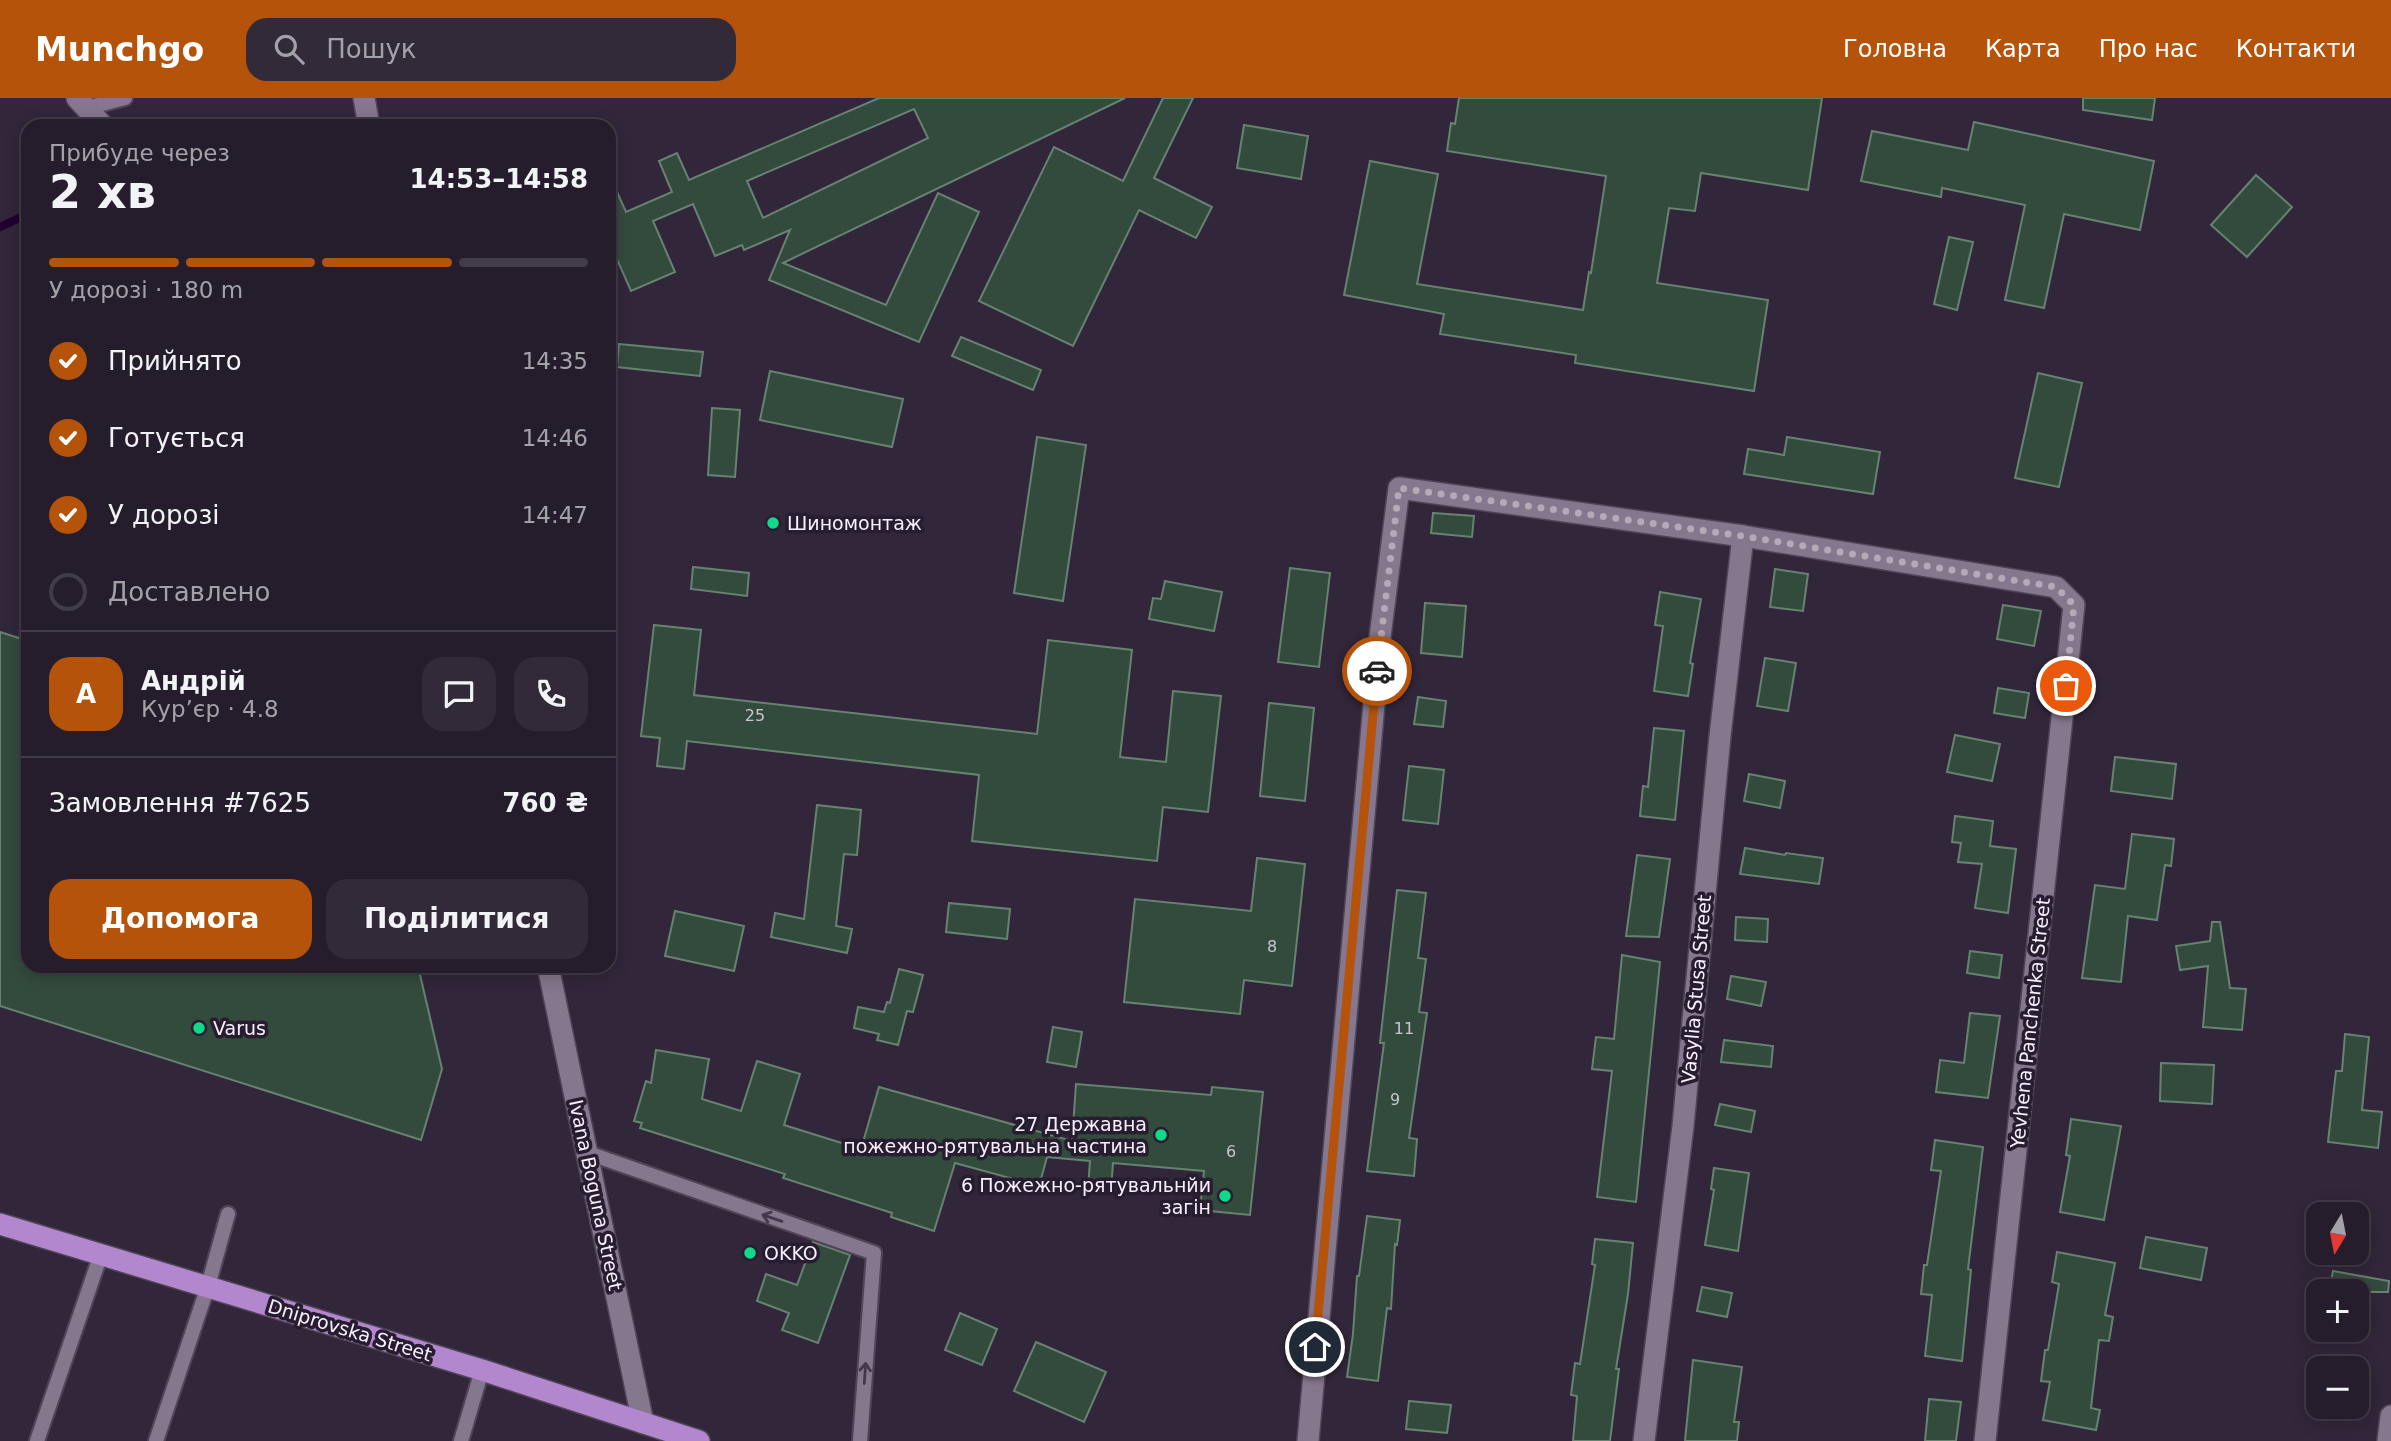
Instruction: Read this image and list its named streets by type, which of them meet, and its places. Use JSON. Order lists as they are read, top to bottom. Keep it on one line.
{"streets":{"highway":["Dniprovska Street"],"street":["Vasylia Stusa Street","Yevhena Panchenka Street","Ivana Boguna Street"]},"crossings":[["Vasylia Stusa Street","Yevhena Panchenka Street"],["Ivana Boguna Street","Dniprovska Street"]],"places":["Шиномонтаж","Varus","27 Державна пожежно-рятувальна частина","6 Пожежно-рятувальнйи загін","OKKO"],"house_numbers":["25","8","11","9","6"],"north":"bottom","page":{"header":"Munchgo","search":"Пошук","nav":["Головна","Карта","Про нас","Контакти"],"heading":["2 хв","Прибуде через","14:53–14:58"],"panel":["Андрій","Кур’єр · 4.8","Замовлення #7625","760 ₴"],"bar":"У дорозі · 180 m","list":[["Прийнято","14:35"],["Готується","14:46"],["У дорозі","14:47"],"Доставлено"],"round":"А","buttons":["Допомога","Поділитися"],"map_buttons":["+","−"]}}
